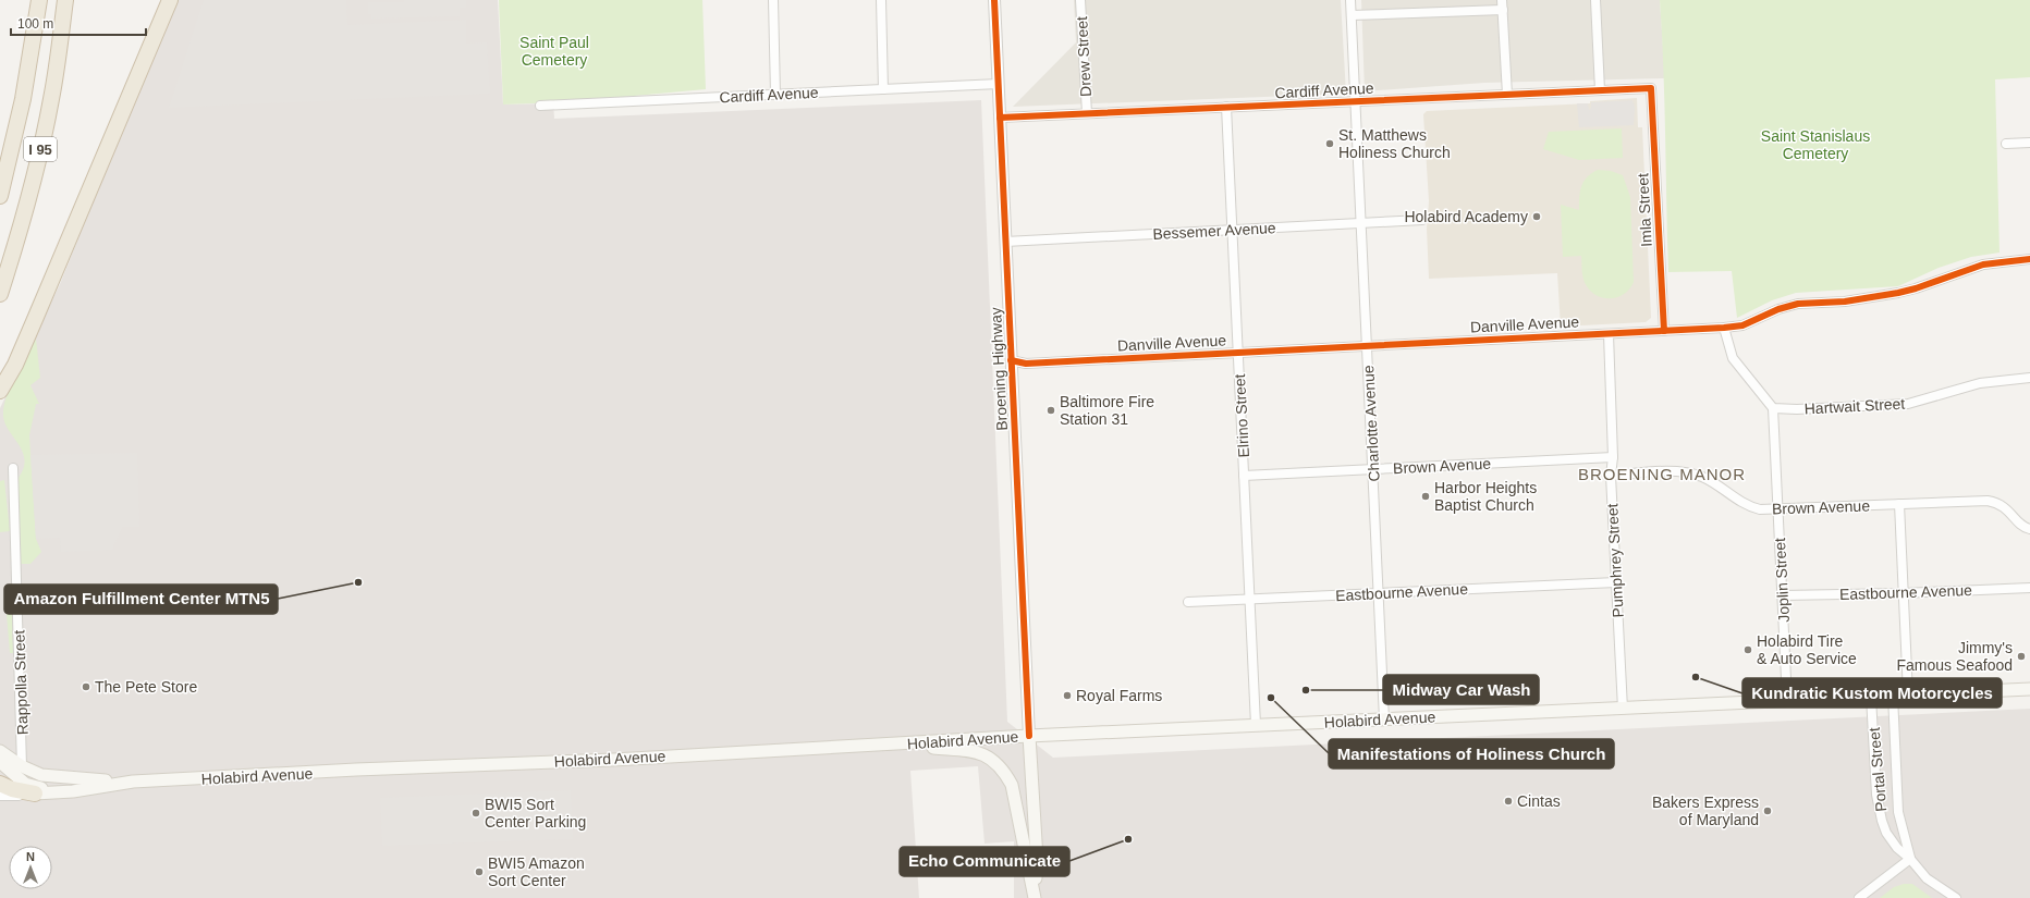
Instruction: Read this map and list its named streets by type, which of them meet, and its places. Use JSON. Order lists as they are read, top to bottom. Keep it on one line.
{"streets":{"highway":["I 95"],"main road":["Broening Highway","Holabird Avenue"],"street":["Drew Street","Cardiff Avenue","Imla Street","Bessemer Avenue","Danville Avenue","Hartwait Street","Elrino Street","Charlotte Avenue","Brown Avenue","Pumphrey Street","Joplin Street","Eastbourne Avenue","Rappolla Street","Portal Street"]},"crossings":[["Drew Street","Cardiff Avenue"],["Cardiff Avenue","Imla Street"],["Cardiff Avenue","Broening Highway"],["Cardiff Avenue","Elrino Street"],["Cardiff Avenue","Charlotte Avenue"],["Imla Street","Danville Avenue"],["Bessemer Avenue","Broening Highway"],["Bessemer Avenue","Elrino Street"],["Bessemer Avenue","Charlotte Avenue"],["Danville Avenue","Broening Highway"],["Danville Avenue","Elrino Street"],["Danville Avenue","Charlotte Avenue"],["Danville Avenue","Pumphrey Street"],["Broening Highway","Holabird Avenue"],["Hartwait Street","Joplin Street"],["Elrino Street","Brown Avenue"],["Elrino Street","Eastbourne Avenue"],["Elrino Street","Holabird Avenue"],["Charlotte Avenue","Brown Avenue"],["Charlotte Avenue","Eastbourne Avenue"],["Charlotte Avenue","Holabird Avenue"],["Brown Avenue","Pumphrey Street"],["Brown Avenue","Joplin Street"],["Pumphrey Street","Eastbourne Avenue"],["Pumphrey Street","Holabird Avenue"],["Joplin Street","Eastbourne Avenue"],["Joplin Street","Holabird Avenue"],["Holabird Avenue","Portal Street"]],"districts":["BROENING MANOR"],"parks":["Saint Paul Cemetery","Saint Stanislaus Cemetery"],"places":["St. Matthews Holiness Church","Holabird Academy","Baltimore Fire Station 31","Harbor Heights Baptist Church","Amazon Fulfillment Center MTN5","Holabird Tire & Auto Service","Jimmy's Famous Seafood","Kundratic Kustom Motorcycles","The Pete Store","Midway Car Wash","Royal Farms","Manifestations of Holiness Church","Cintas","Bakers Express of Maryland","BWI5 Sort Center Parking","Echo Communicate","BWI5 Amazon Sort Center"],"scale_bar":"100 m","north":"top"}
